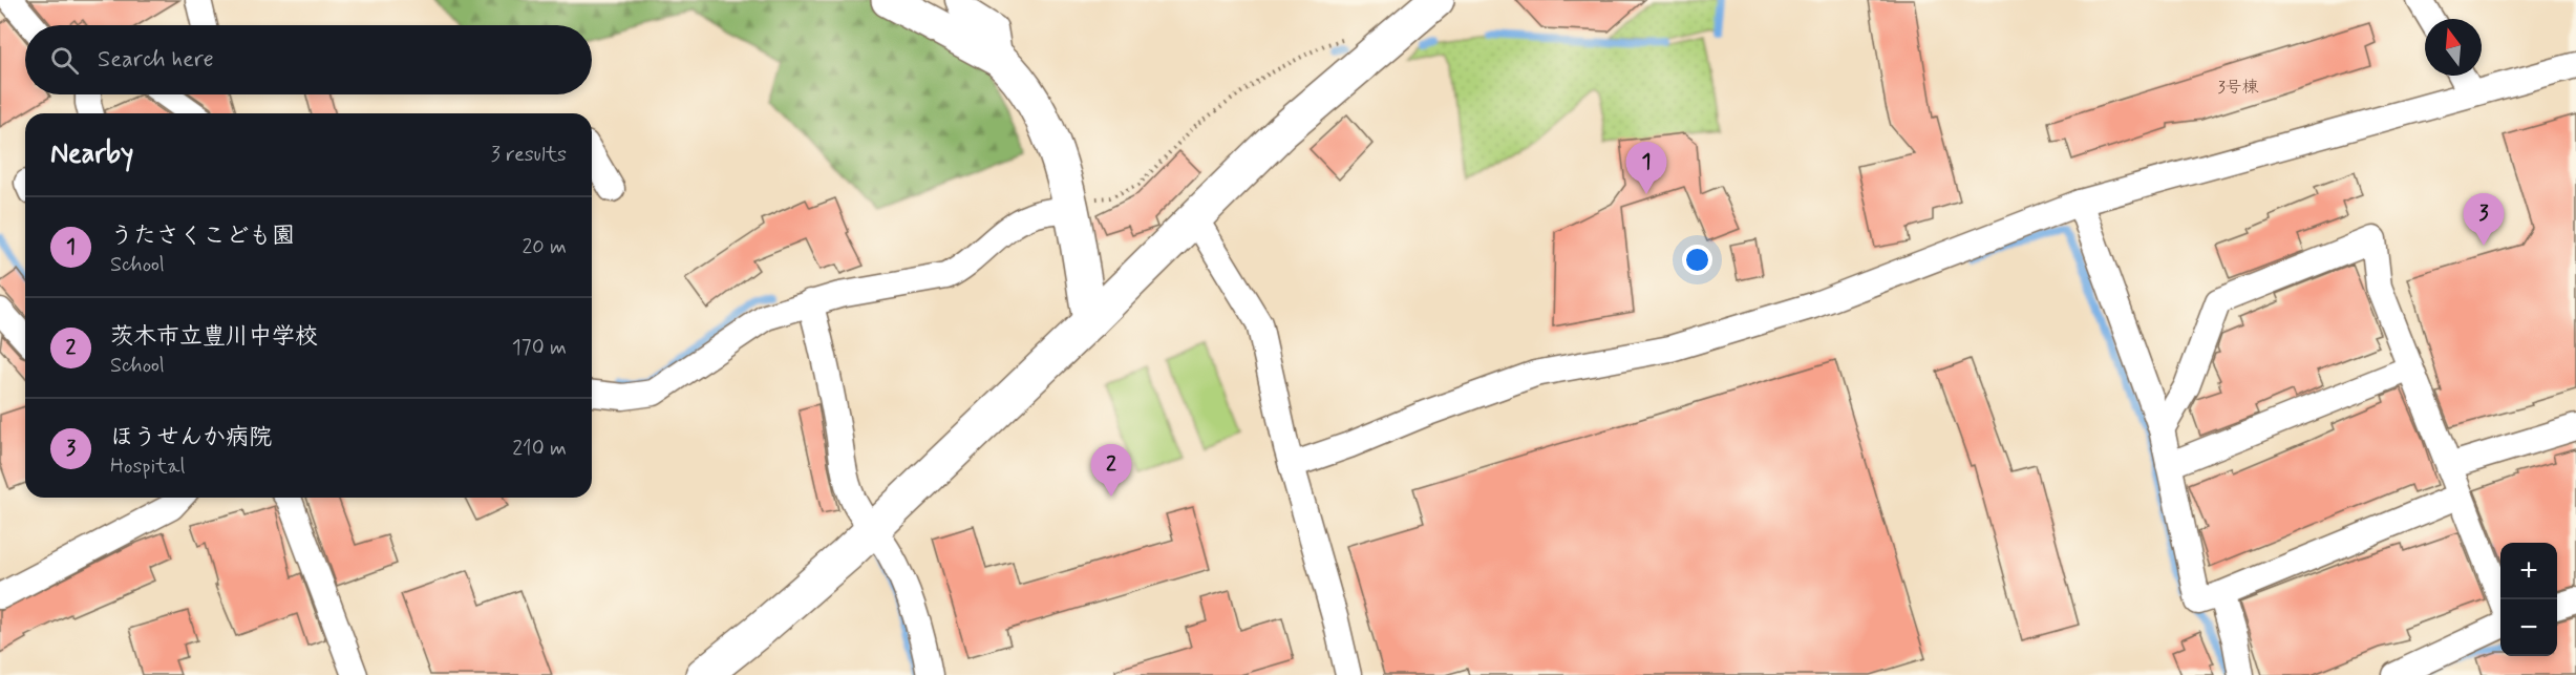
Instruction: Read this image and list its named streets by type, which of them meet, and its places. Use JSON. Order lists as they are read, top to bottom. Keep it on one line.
{"house_numbers":["3号棟"],"north":"top","page":{"search":"Search here","heading":["Nearby","3 results"],"pins":["1","3","2"],"list":[{"mark":"1","name":"うたさくこども園","note":"School","value":"20 m"},{"mark":"2","name":"茨木市立豊川中学校","note":"School","value":"170 m"},{"mark":"3","name":"ほうせんか病院","note":"Hospital","value":"210 m"}],"map_buttons":["+","−"]}}
